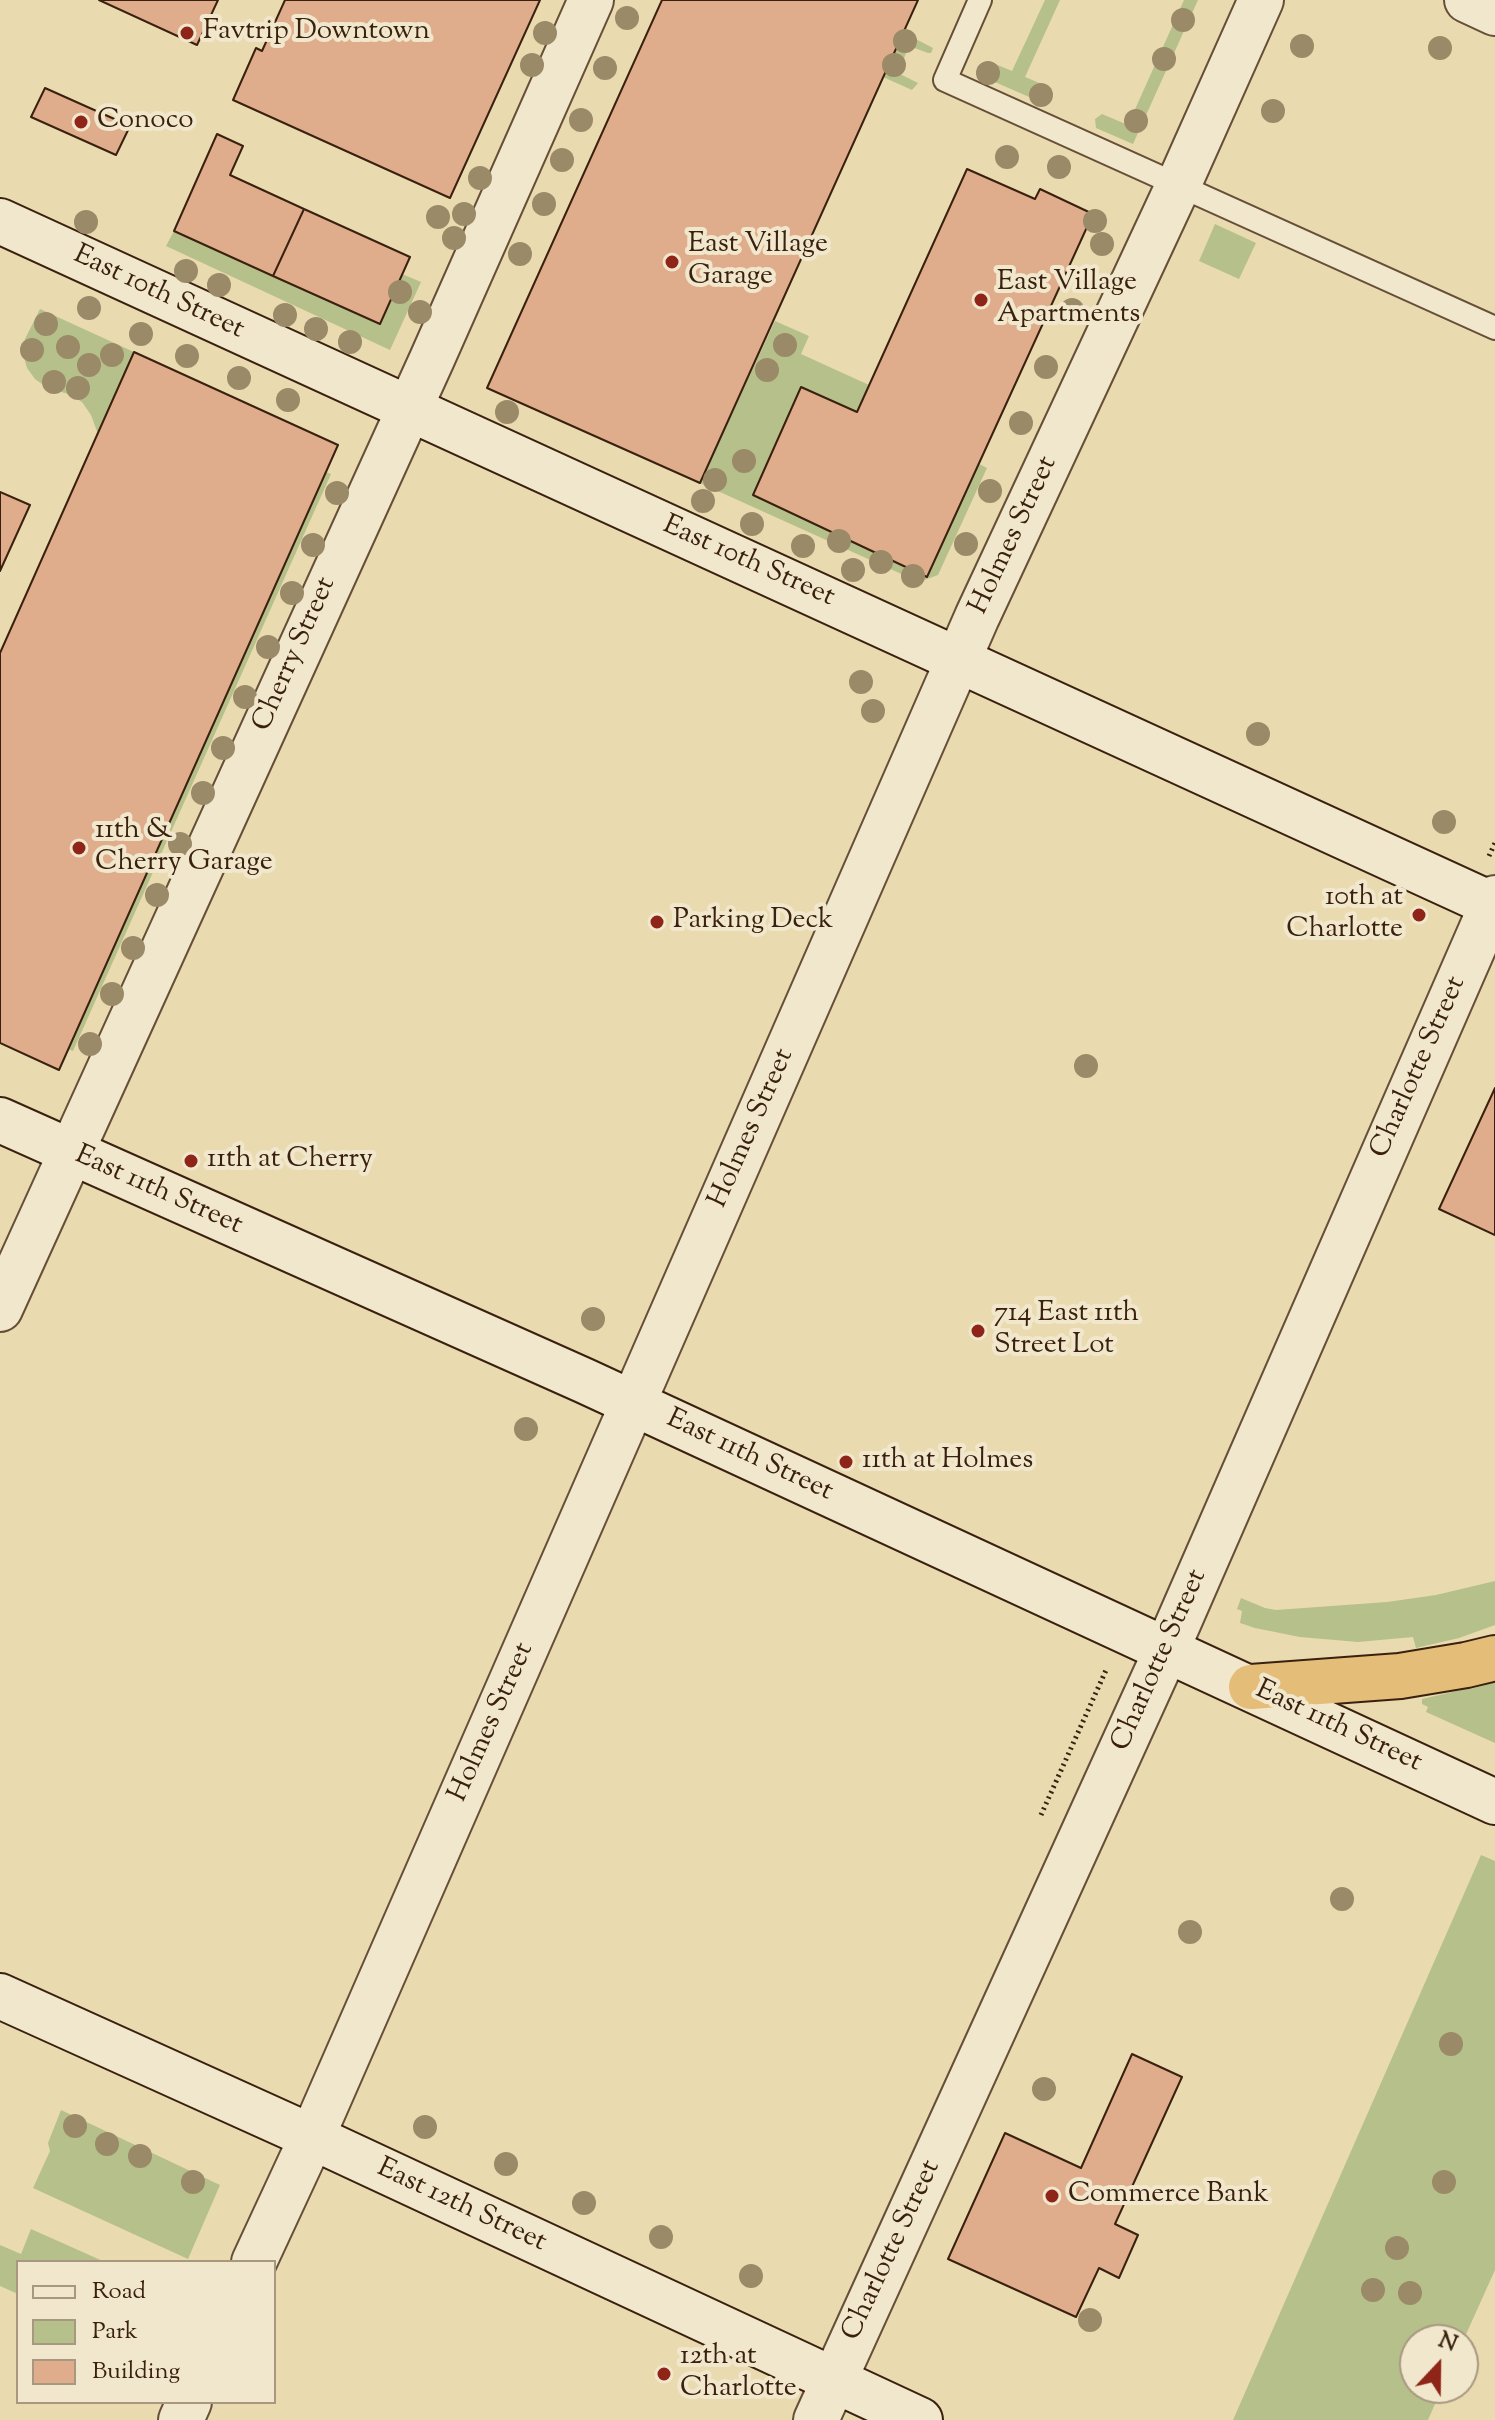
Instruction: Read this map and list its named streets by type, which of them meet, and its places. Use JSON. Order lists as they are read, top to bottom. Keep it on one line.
{"streets":{"street":["East 10th Street","Holmes Street","Cherry Street","Charlotte Street","East 11th Street","East 12th Street"]},"crossings":[["East 10th Street","Holmes Street"],["East 10th Street","Cherry Street"],["East 10th Street","Charlotte Street"],["Holmes Street","East 11th Street"],["Holmes Street","East 12th Street"],["Cherry Street","East 11th Street"],["Charlotte Street","East 11th Street"],["Charlotte Street","East 12th Street"]],"places":["Favtrip Downtown","Conoco","East Village Garage","East Village Apartments","11th & Cherry Garage","10th at Charlotte","Parking Deck","11th at Cherry","714 East 11th Street Lot","11th at Holmes","Commerce Bank","12th at Charlotte"],"legend":["Road","Park","Building"],"north":"top"}
